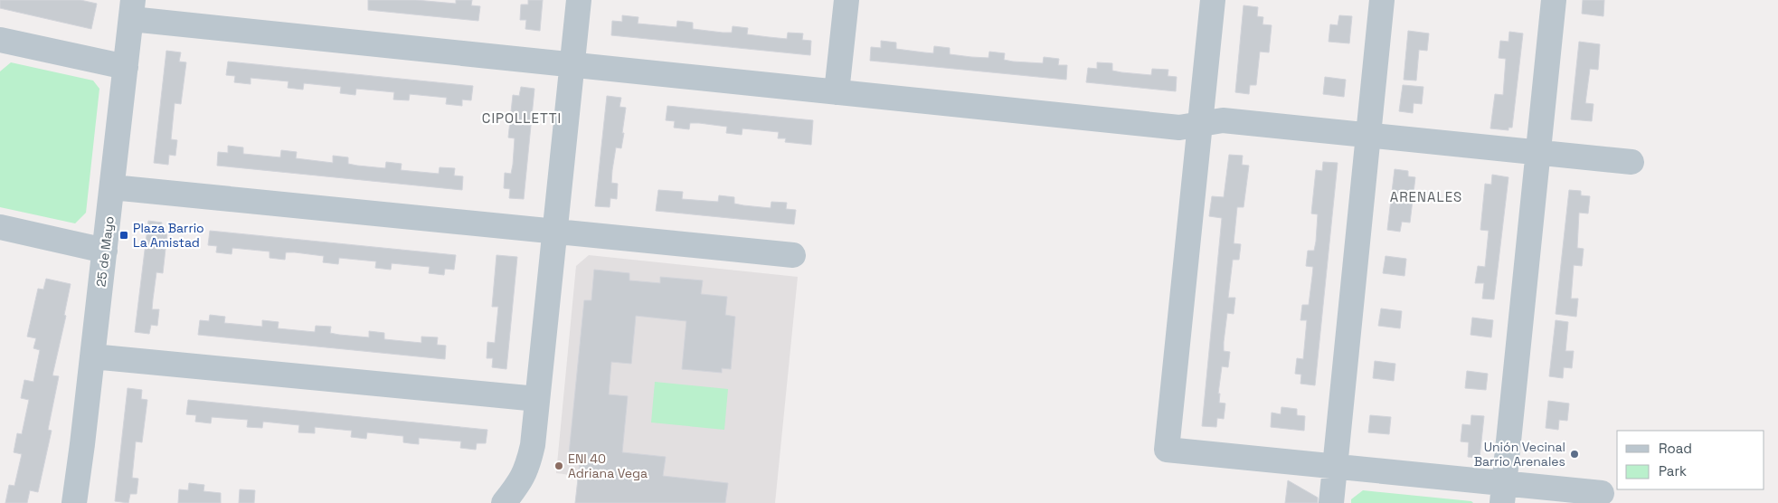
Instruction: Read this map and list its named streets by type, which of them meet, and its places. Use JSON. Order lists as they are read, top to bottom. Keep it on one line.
{"streets":{"street":["25 de Mayo"]},"districts":["CIPOLLETTI","ARENALES"],"places":{"transit":["Plaza Barrio La Amistad"],"other":["Unión Vecinal Barrio Arenales","ENI 40 Adriana Vega"]},"legend":["Road","Park"]}
